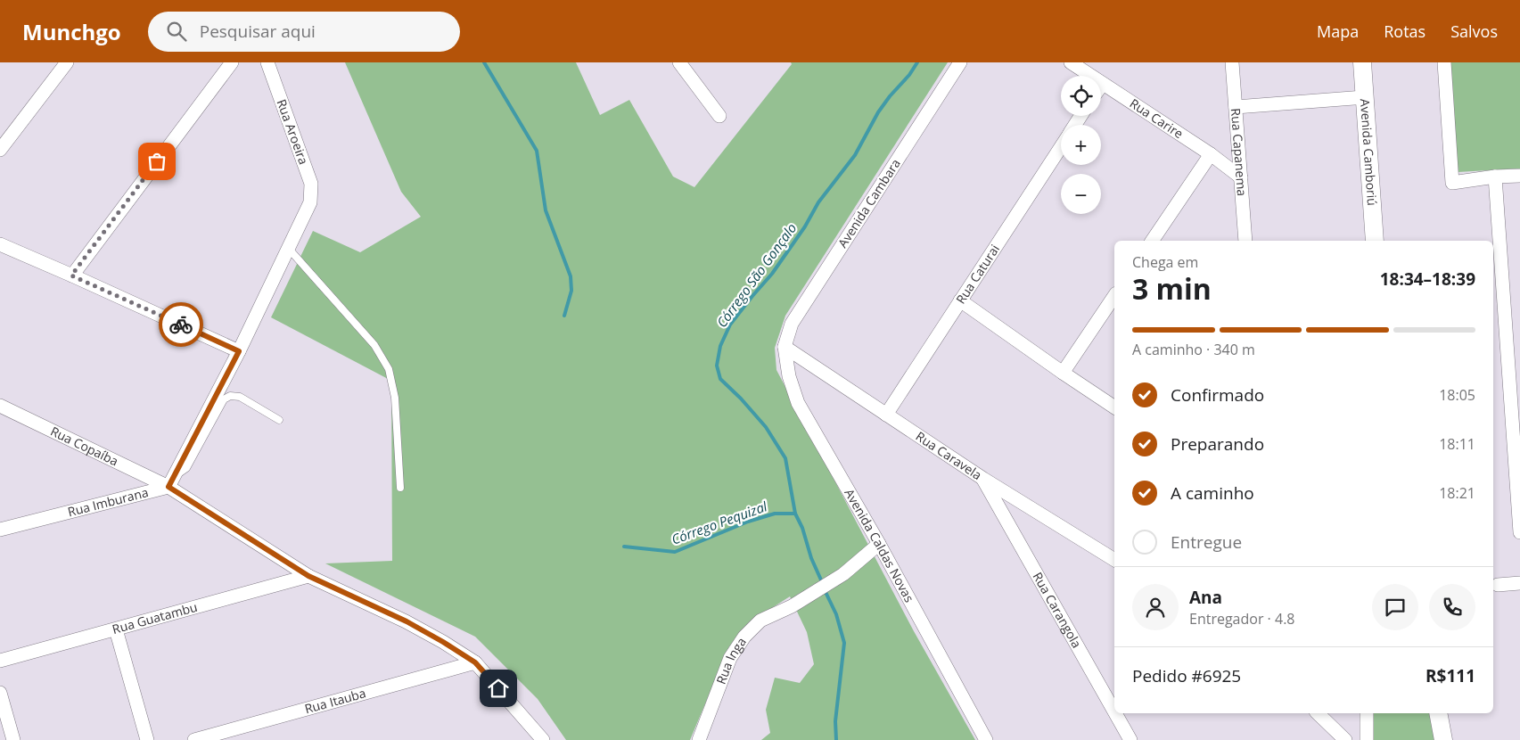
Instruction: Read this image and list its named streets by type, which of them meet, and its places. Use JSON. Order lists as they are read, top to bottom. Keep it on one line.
{"streets":{"street":["Rua Carire","Rua Aroeira","Rua Capanema","Avenida Camboriú","Avenida Cambara","Rua Caturai","Rua Copaíba","Rua Caravela","Rua Imburana","Avenida Caldas Novas","Rua Carangola","Rua Guatambu","Rua Inga","Rua Itauba"]},"crossings":[["Rua Carire","Rua Capanema"],["Avenida Cambara","Rua Caravela"],["Avenida Cambara","Avenida Caldas Novas"],["Rua Caturai","Rua Caravela"],["Rua Copaíba","Rua Imburana"],["Rua Copaíba","Rua Guatambu"],["Rua Copaíba","Rua Itauba"],["Rua Caravela","Avenida Caldas Novas"],["Rua Caravela","Rua Carangola"],["Avenida Caldas Novas","Rua Inga"]],"water":["Córrego São Gonçalo","Córrego Pequizal"],"page":{"header":"Munchgo","search":"Pesquisar aqui","nav":["Mapa","Rotas","Salvos"],"map_buttons":["+","−"],"heading":["3 min","Chega em","18:34–18:39"],"panel":["Ana","Entregador · 4.8","Pedido #6925","R$111"],"bar":"A caminho · 340 m","list":[["Confirmado","18:05"],["Preparando","18:11"],["A caminho","18:21"],"Entregue"]}}
